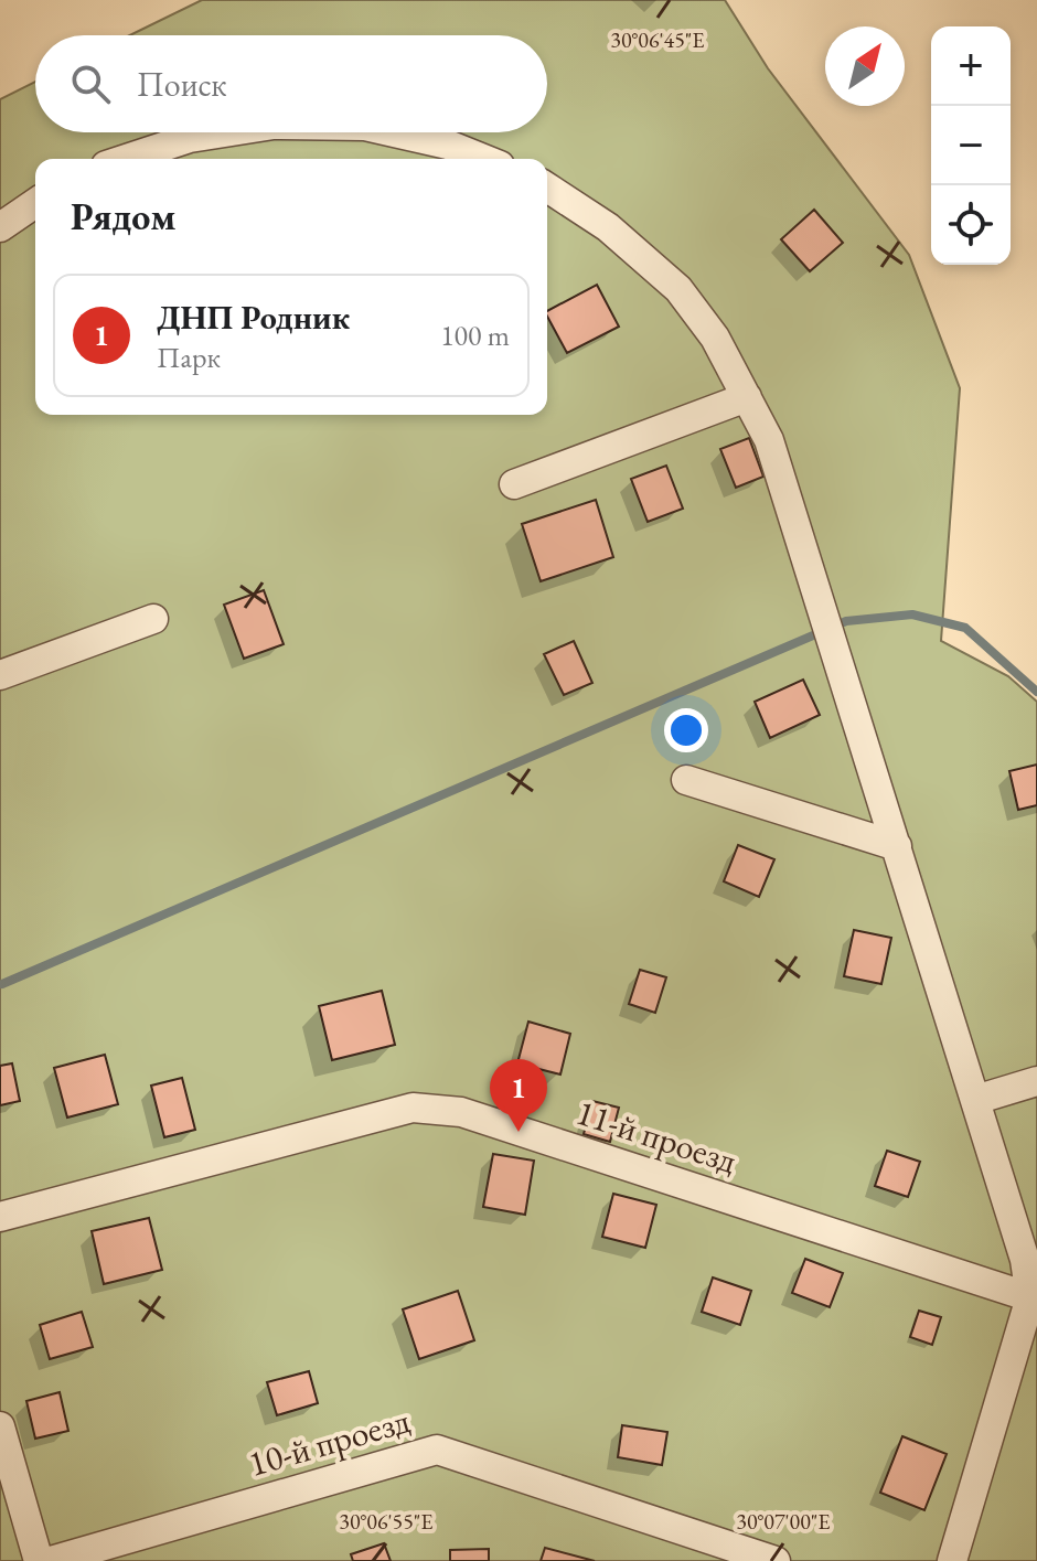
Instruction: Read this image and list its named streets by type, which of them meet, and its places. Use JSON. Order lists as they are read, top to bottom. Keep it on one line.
{"streets":{"street":["11-й проезд","10-й проезд"]},"north":"top right","page":{"map_buttons":["+","−"],"search":"Поиск","heading":"Рядом","list":[{"mark":"1","name":"ДНП Родник","note":"Парк","value":"100 m"}],"pins":"1"},"coordinates":["30°06'45\"E","30°06'55\"E","30°07'00\"E"]}
